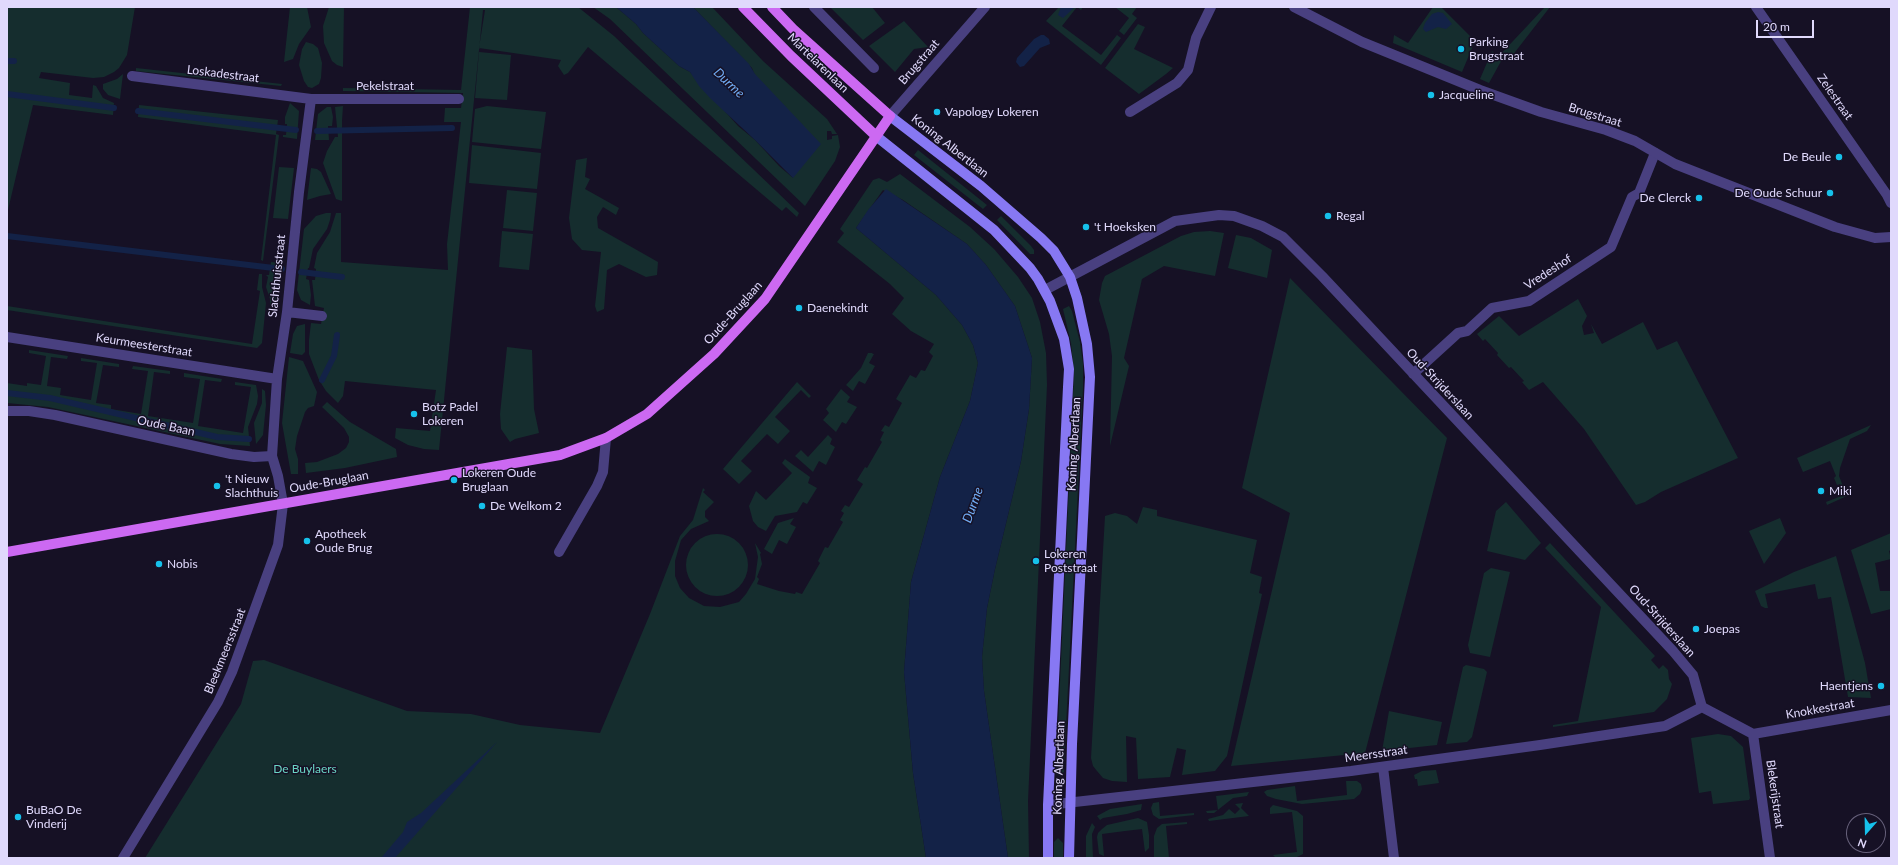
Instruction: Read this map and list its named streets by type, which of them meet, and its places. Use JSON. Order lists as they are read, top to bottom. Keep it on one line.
{"streets":{"main road":["Brugstraat","Martelarenlaan","Koning Albertlaan","Oude-Bruglaan"],"street":["Loskadestraat","Pekelstraat","Zelestraat","Vredeshof","Slachthuisstraat","Keurmeesterstraat","Oud-Strijderslaan","Oude Baan","Bleekmeersstraat","Knokkestraat","Meersstraat","Blekerijstraat"]},"crossings":[["Brugstraat","Martelarenlaan"],["Brugstraat","Koning Albertlaan"],["Brugstraat","Vredeshof"],["Brugstraat","Oude-Bruglaan"],["Martelarenlaan","Koning Albertlaan"],["Martelarenlaan","Oude-Bruglaan"],["Loskadestraat","Pekelstraat"],["Loskadestraat","Slachthuisstraat"],["Pekelstraat","Slachthuisstraat"],["Koning Albertlaan","Oude-Bruglaan"],["Koning Albertlaan","Oud-Strijderslaan"],["Koning Albertlaan","Meersstraat"],["Vredeshof","Oud-Strijderslaan"],["Slachthuisstraat","Keurmeesterstraat"],["Slachthuisstraat","Oude Baan"],["Oude-Bruglaan","Bleekmeersstraat"],["Oud-Strijderslaan","Meersstraat"],["Knokkestraat","Blekerijstraat"]],"water":["Durme"],"parks":["De Buylaers"],"places":["Parking Brugstraat","Jacqueline","Vapology Lokeren","De Beule","De Oude Schuur","De Clerck","Regal","'t Hoeksken","Daenekindt","Botz Padel Lokeren","Lokeren Oude Bruglaan","'t Nieuw Slachthuis","Miki","De Welkom 2","Apotheek Oude Brug","Lokeren Poststraat","Nobis","Joepas","Haentjens","BuBaO De Vinderij"],"scale_bar":"20 m","north":"bottom"}
